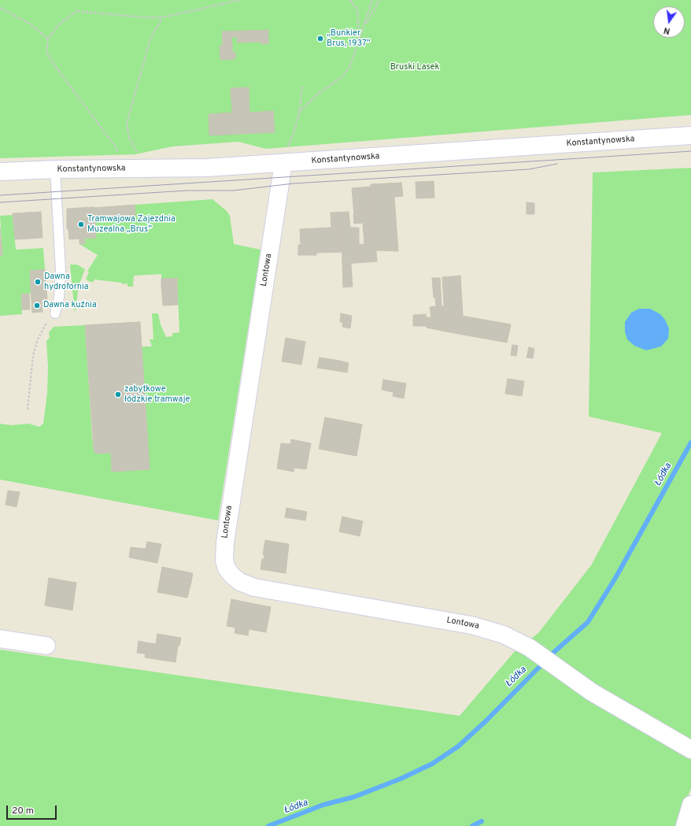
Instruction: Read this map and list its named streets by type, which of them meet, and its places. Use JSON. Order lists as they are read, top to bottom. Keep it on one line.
{"streets":{"street":["Konstantynowska","Lontowa"]},"crossings":[["Konstantynowska","Lontowa"]],"water":["Łódka"],"parks":["Bruski Lasek"],"places":["„Bunkier Brus, 1937”","Tramwajowa Zajezdnia Muzealna „Brus”","Dawna hydrofornia","Dawna kuźnia","zabytkowe łódzkie tramwaje"],"scale_bar":"20 m","north":"bottom"}
